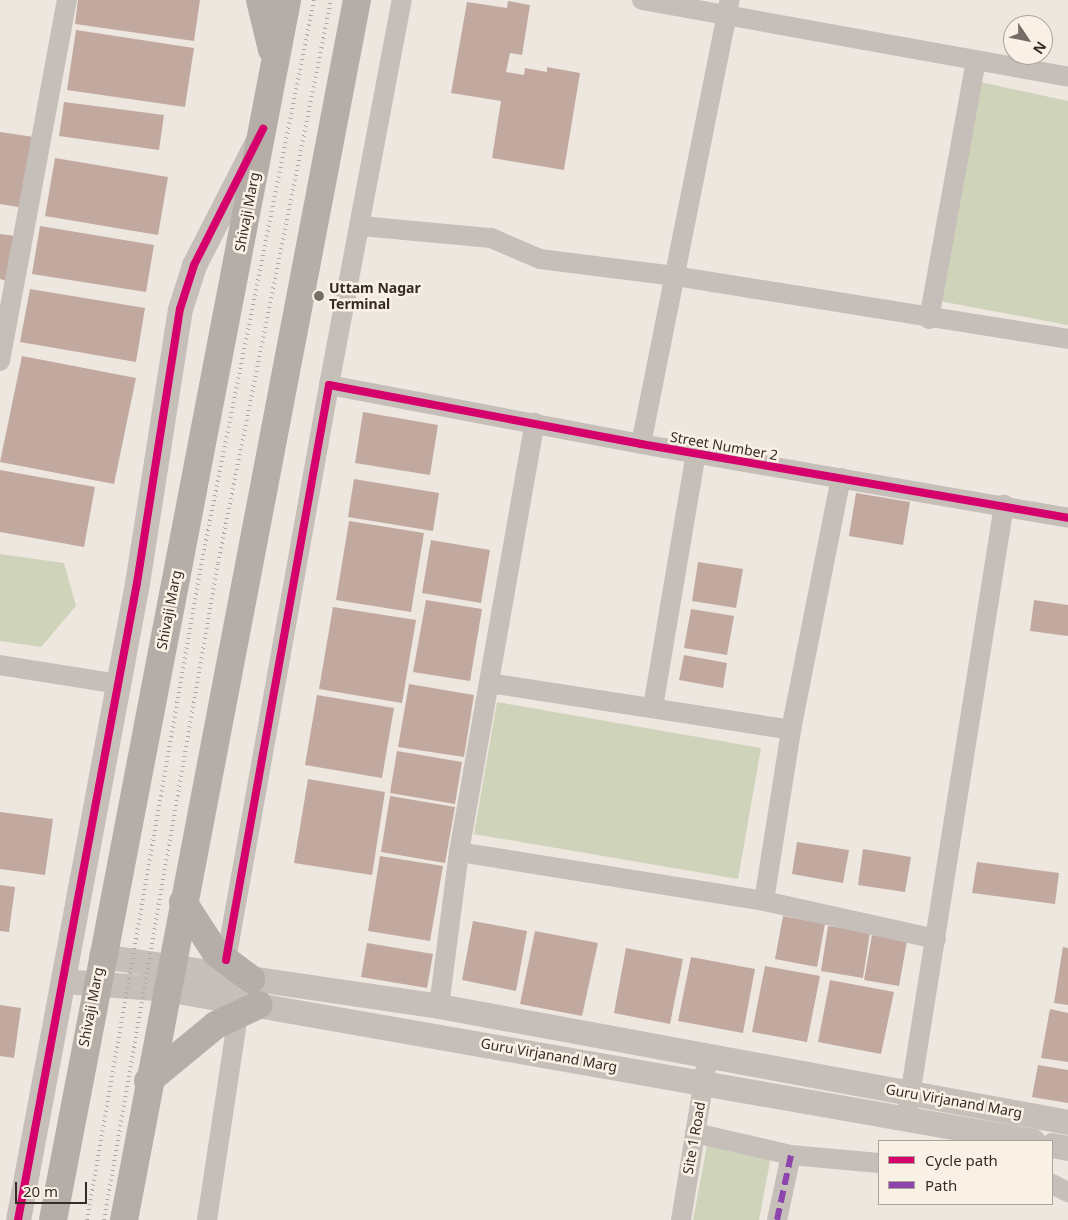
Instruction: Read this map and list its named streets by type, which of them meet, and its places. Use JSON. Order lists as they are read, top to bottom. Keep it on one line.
{"streets":{"main road":["Shivaji Marg"],"street":["Street Number 2","Guru Virjanand Marg","Site 1 Road"]},"crossings":[["Shivaji Marg","Guru Virjanand Marg"],["Guru Virjanand Marg","Site 1 Road"]],"places":["Uttam Nagar Terminal"],"legend":["Cycle path","Path"],"scale_bar":"20 m","north":"bottom right"}
